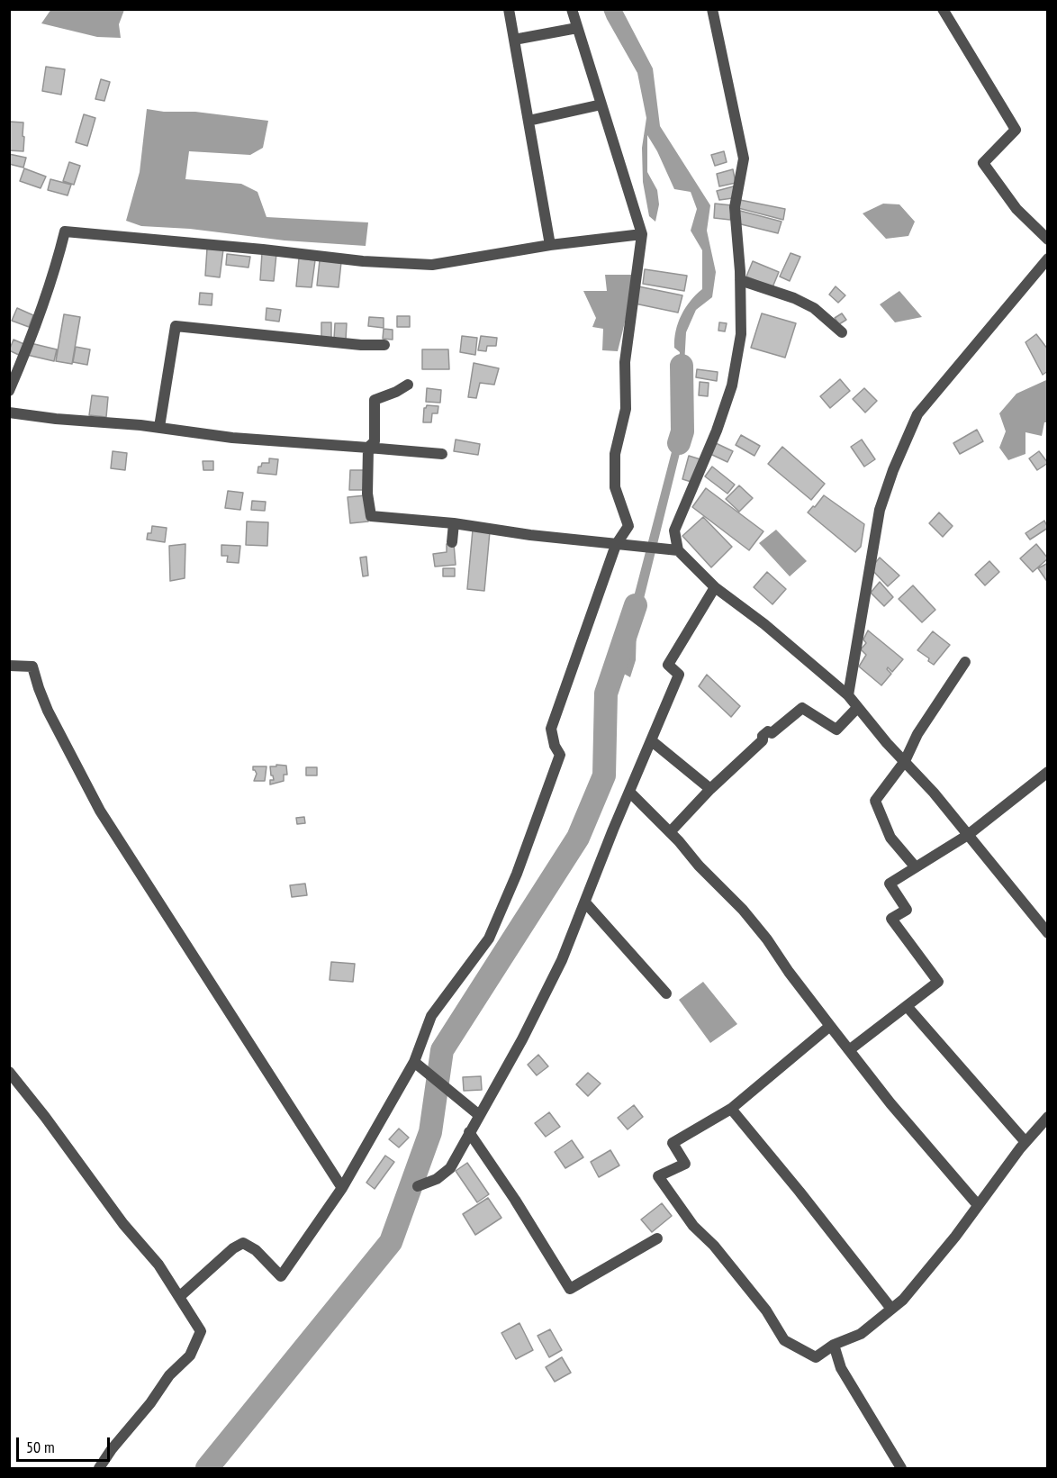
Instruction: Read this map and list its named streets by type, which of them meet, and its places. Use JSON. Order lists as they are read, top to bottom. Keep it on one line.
{"scale_bar":"50 m"}
